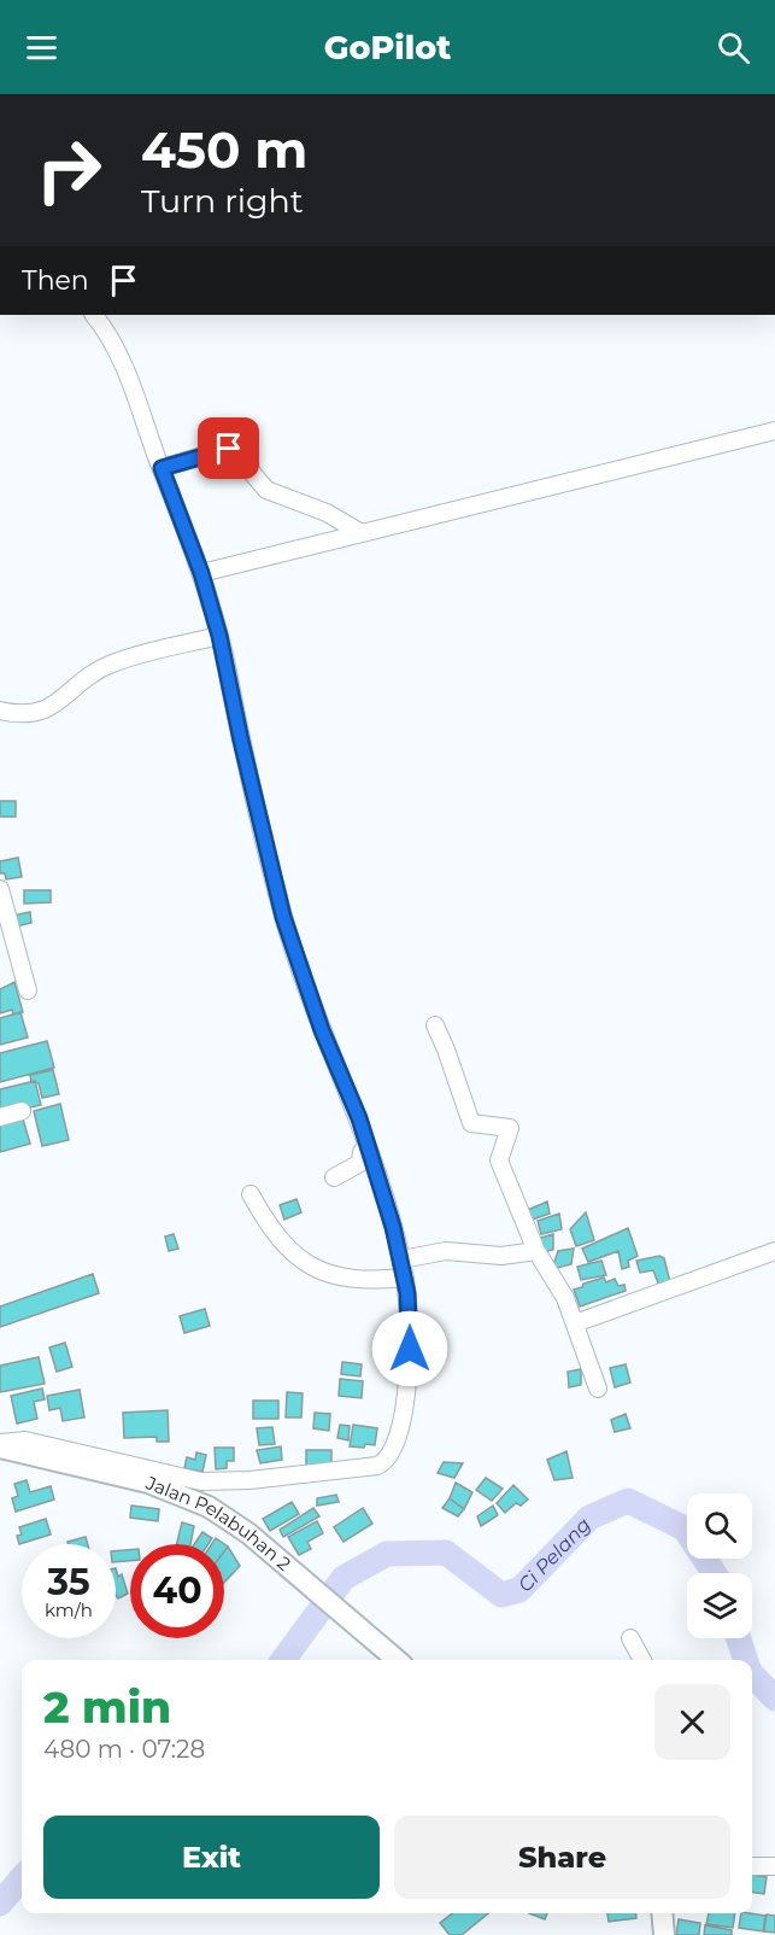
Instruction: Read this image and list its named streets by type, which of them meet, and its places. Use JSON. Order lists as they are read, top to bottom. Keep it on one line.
{"streets":{"main road":["Jalan Pelabuhan 2"]},"water":["Ci Pelang"],"page":{"header":"GoPilot","turn":["450 m","Turn right"],"then":"Then","speed":"35 km/h","limit":"40","heading":["2 min","480 m · 07:28"],"buttons":["Exit","Share"]}}
